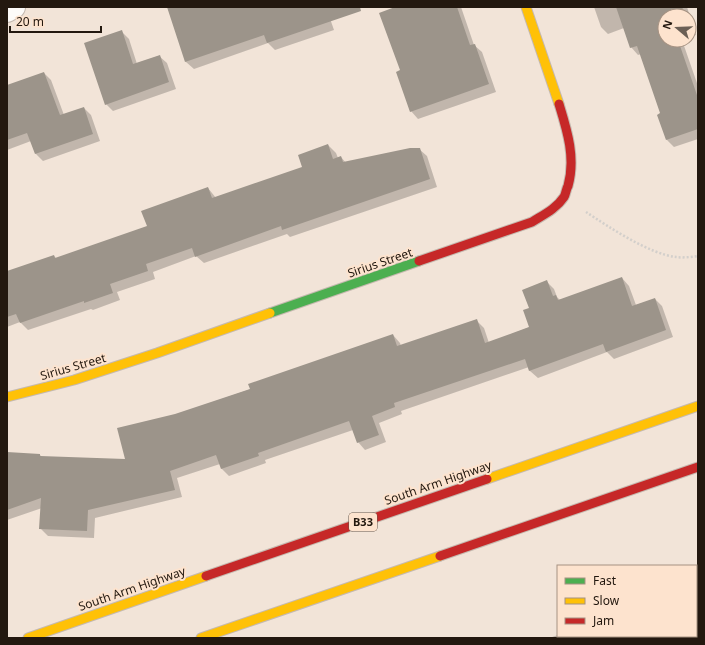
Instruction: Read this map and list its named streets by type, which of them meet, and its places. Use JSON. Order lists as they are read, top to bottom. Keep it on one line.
{"streets":{"main road":["Sirius Street","South Arm Highway","B33"]},"legend":["Fast","Slow","Jam"],"scale_bar":"20 m","north":"left"}
